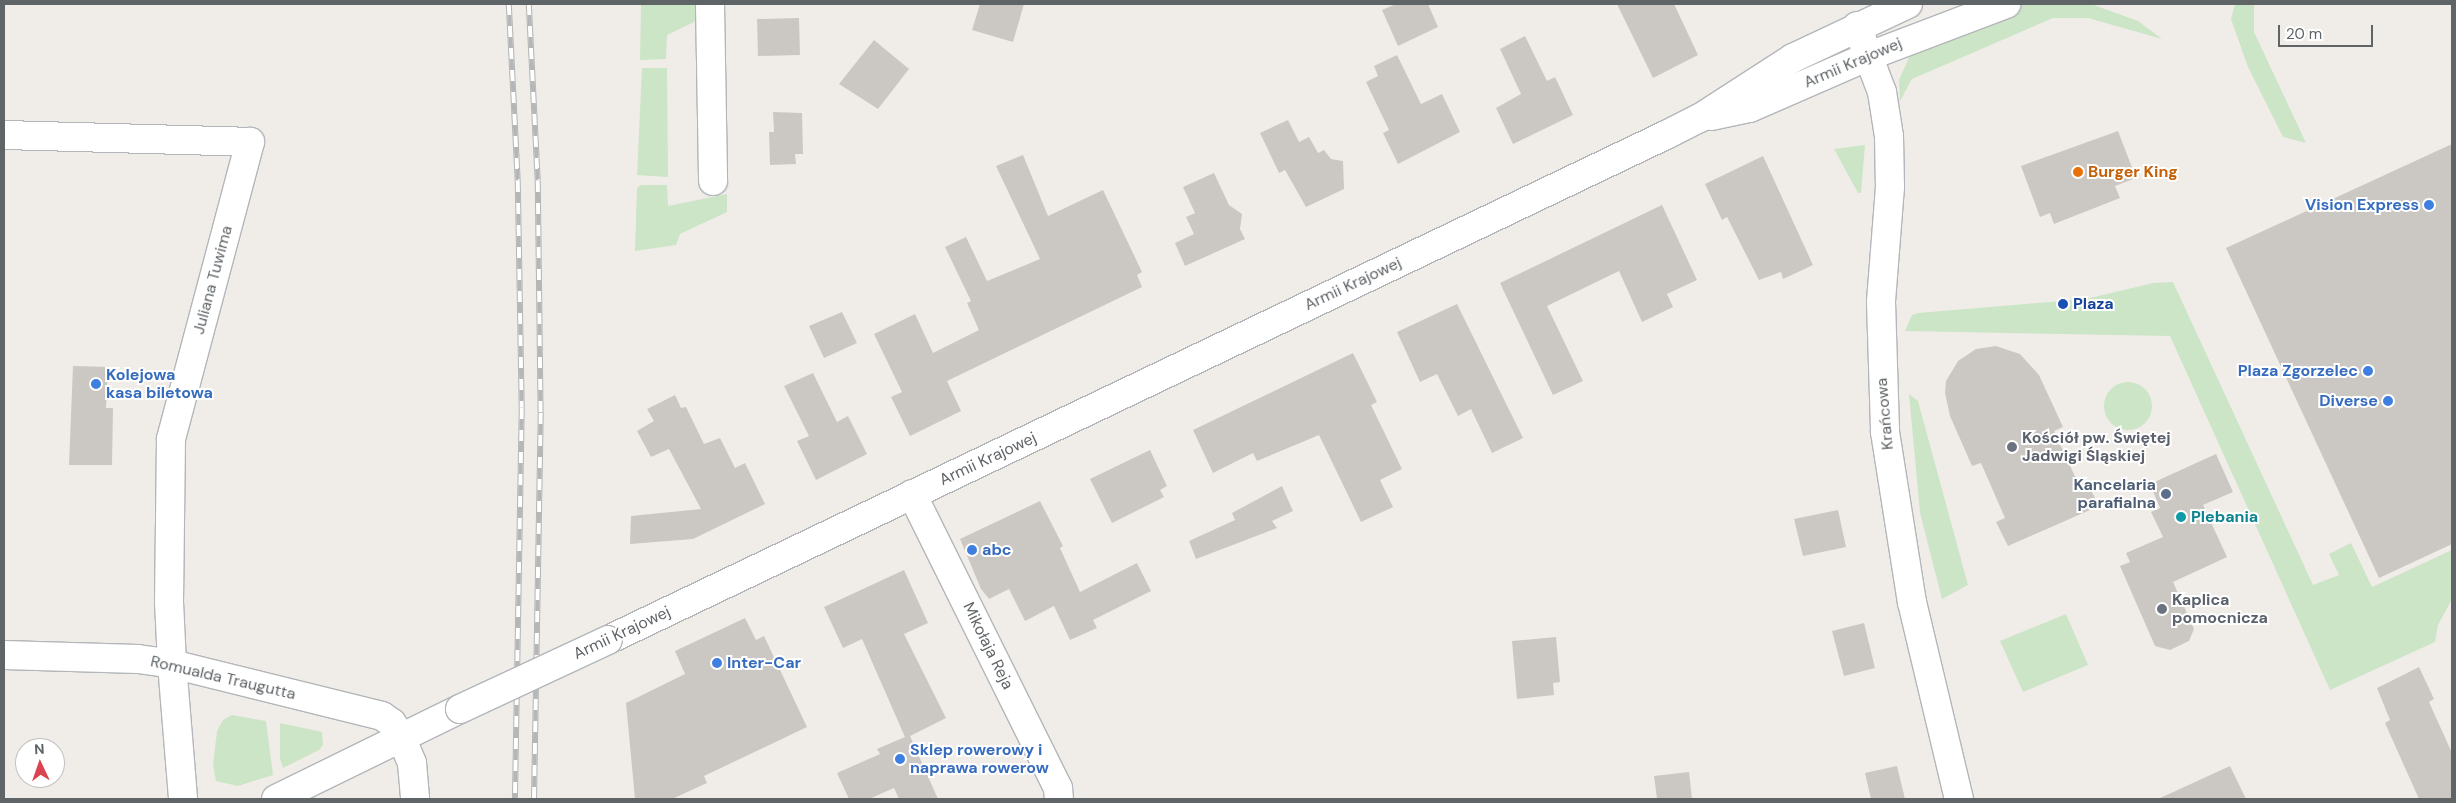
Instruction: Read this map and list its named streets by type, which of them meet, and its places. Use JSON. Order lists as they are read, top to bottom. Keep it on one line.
{"streets":{"street":["Armii Krajowej","Juliana Tuwima","Krańcowa","Mikołaja Reja","Romualda Traugutta"]},"crossings":[["Armii Krajowej","Krańcowa"],["Armii Krajowej","Mikołaja Reja"],["Armii Krajowej","Romualda Traugutta"],["Juliana Tuwima","Romualda Traugutta"]],"places":["Burger King","Vision Express","Plaza","Plaza Zgorzelec","Kolejowa kasa biletowa","Diverse","Kościół pw. Świętej Jadwigi Śląskiej","Kancelaria parafialna","Plebania","abc","Kaplica pomocnicza","Inter-Car","Sklep rowerowy i naprawa rowerow"],"scale_bar":"20 m","north":"top"}
